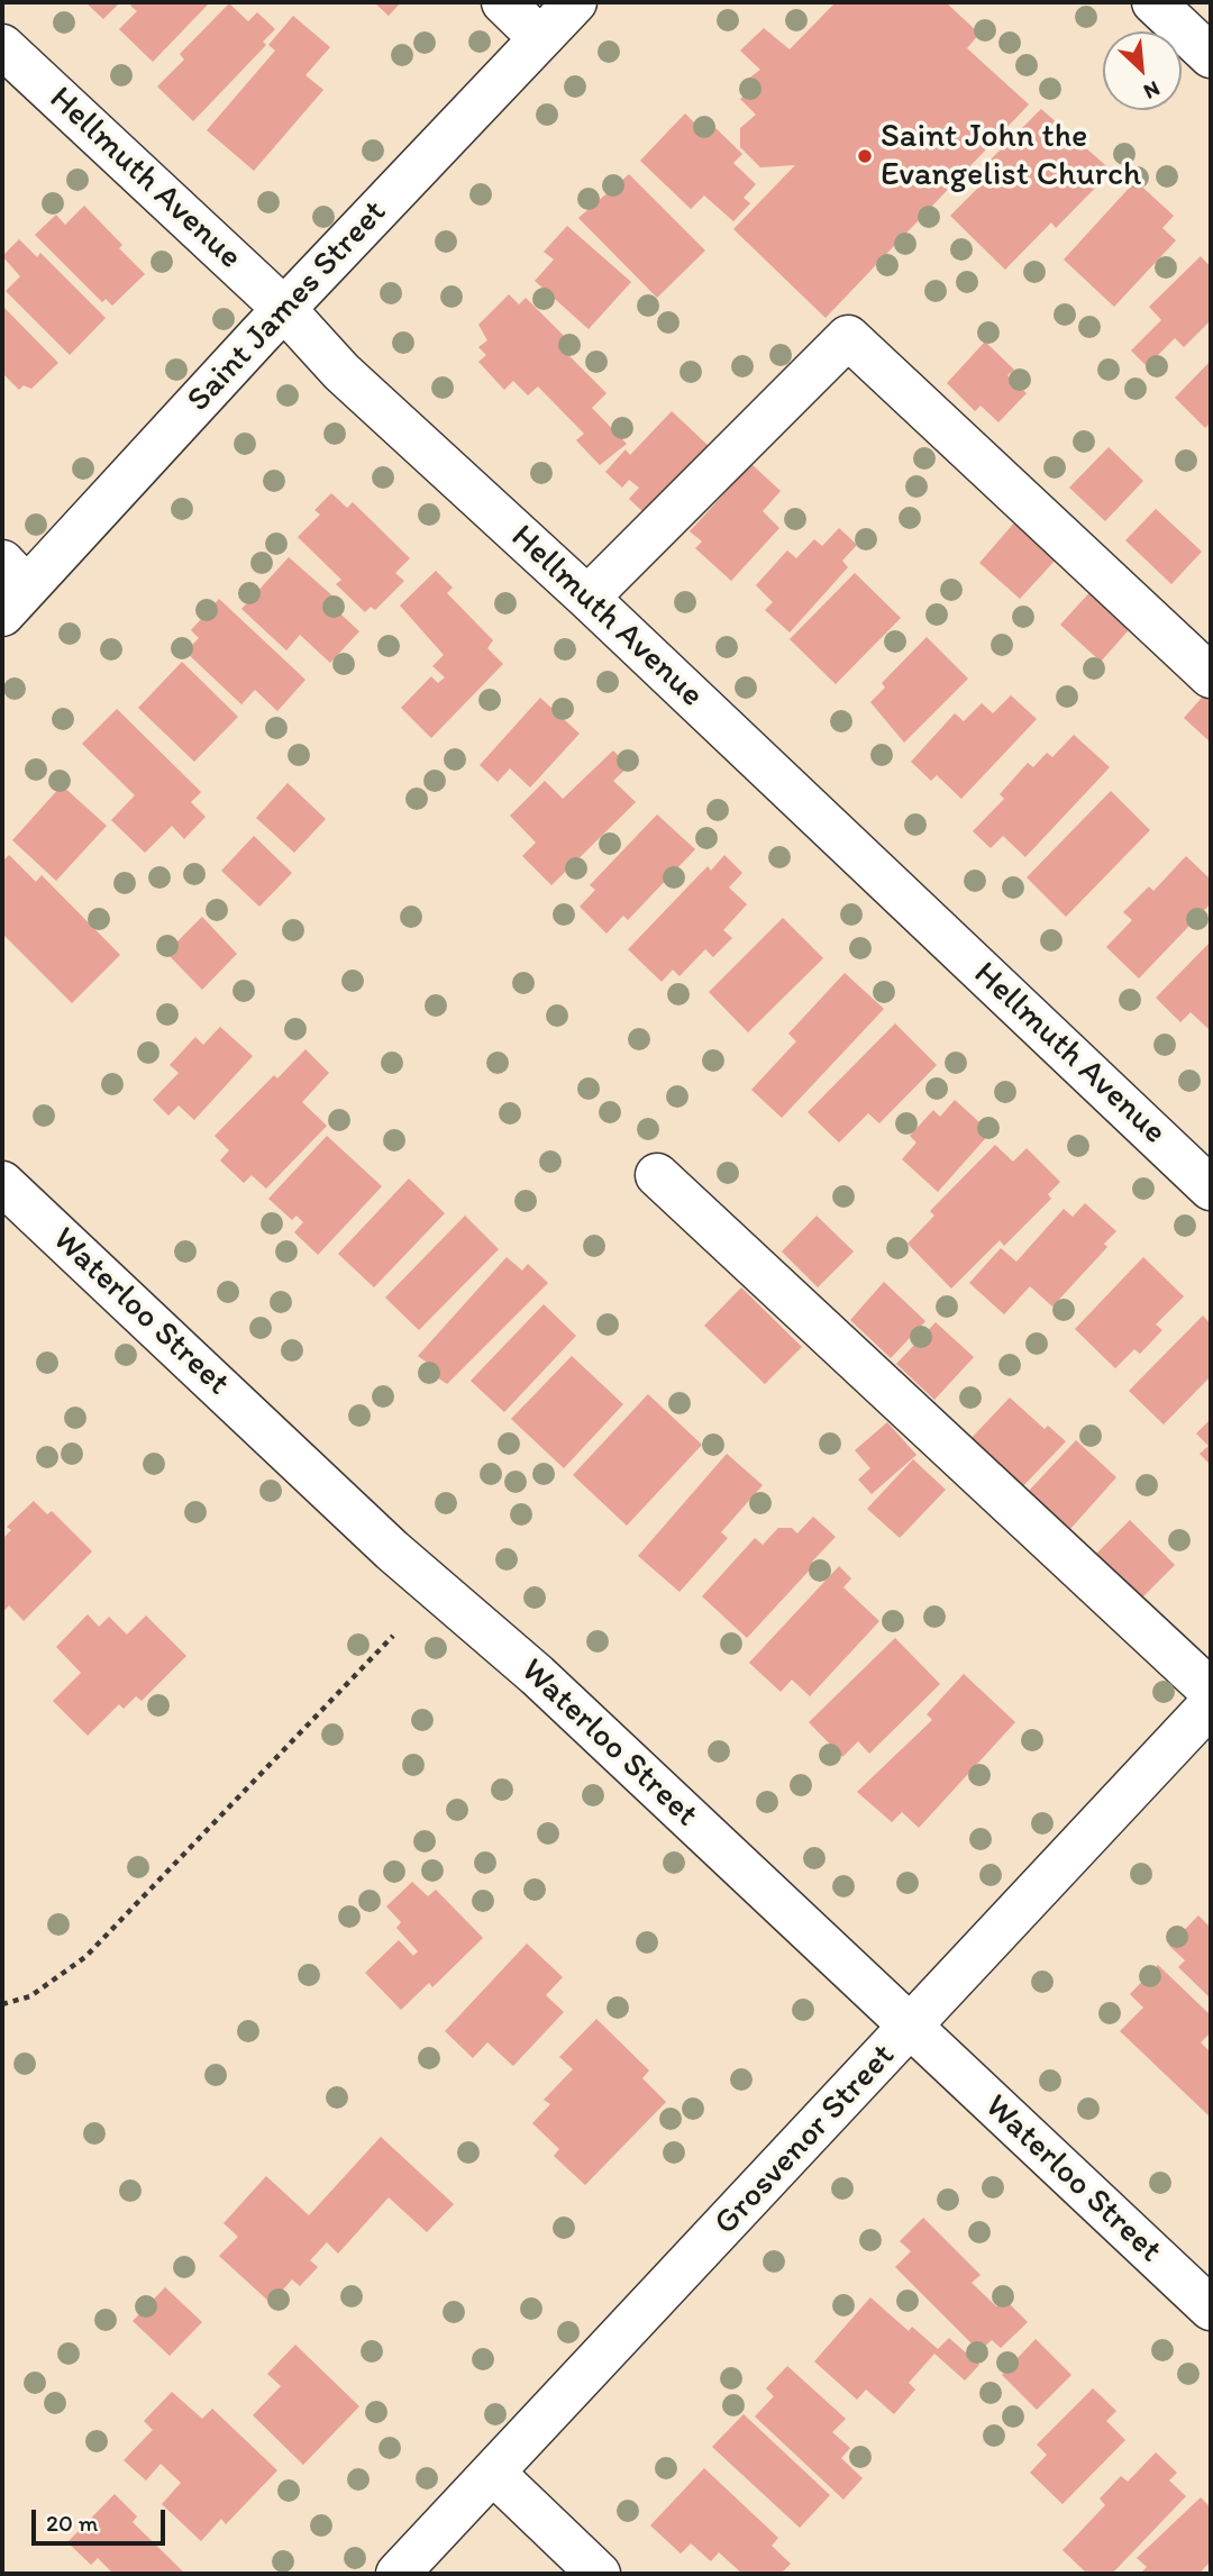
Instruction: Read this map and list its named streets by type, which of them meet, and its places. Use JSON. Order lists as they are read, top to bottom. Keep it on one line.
{"streets":{"street":["Hellmuth Avenue","Saint James Street","Waterloo Street","Grosvenor Street"]},"crossings":[["Hellmuth Avenue","Saint James Street"],["Waterloo Street","Grosvenor Street"]],"places":["Saint John the Evangelist Church"],"scale_bar":"20 m","north":"bottom right"}
